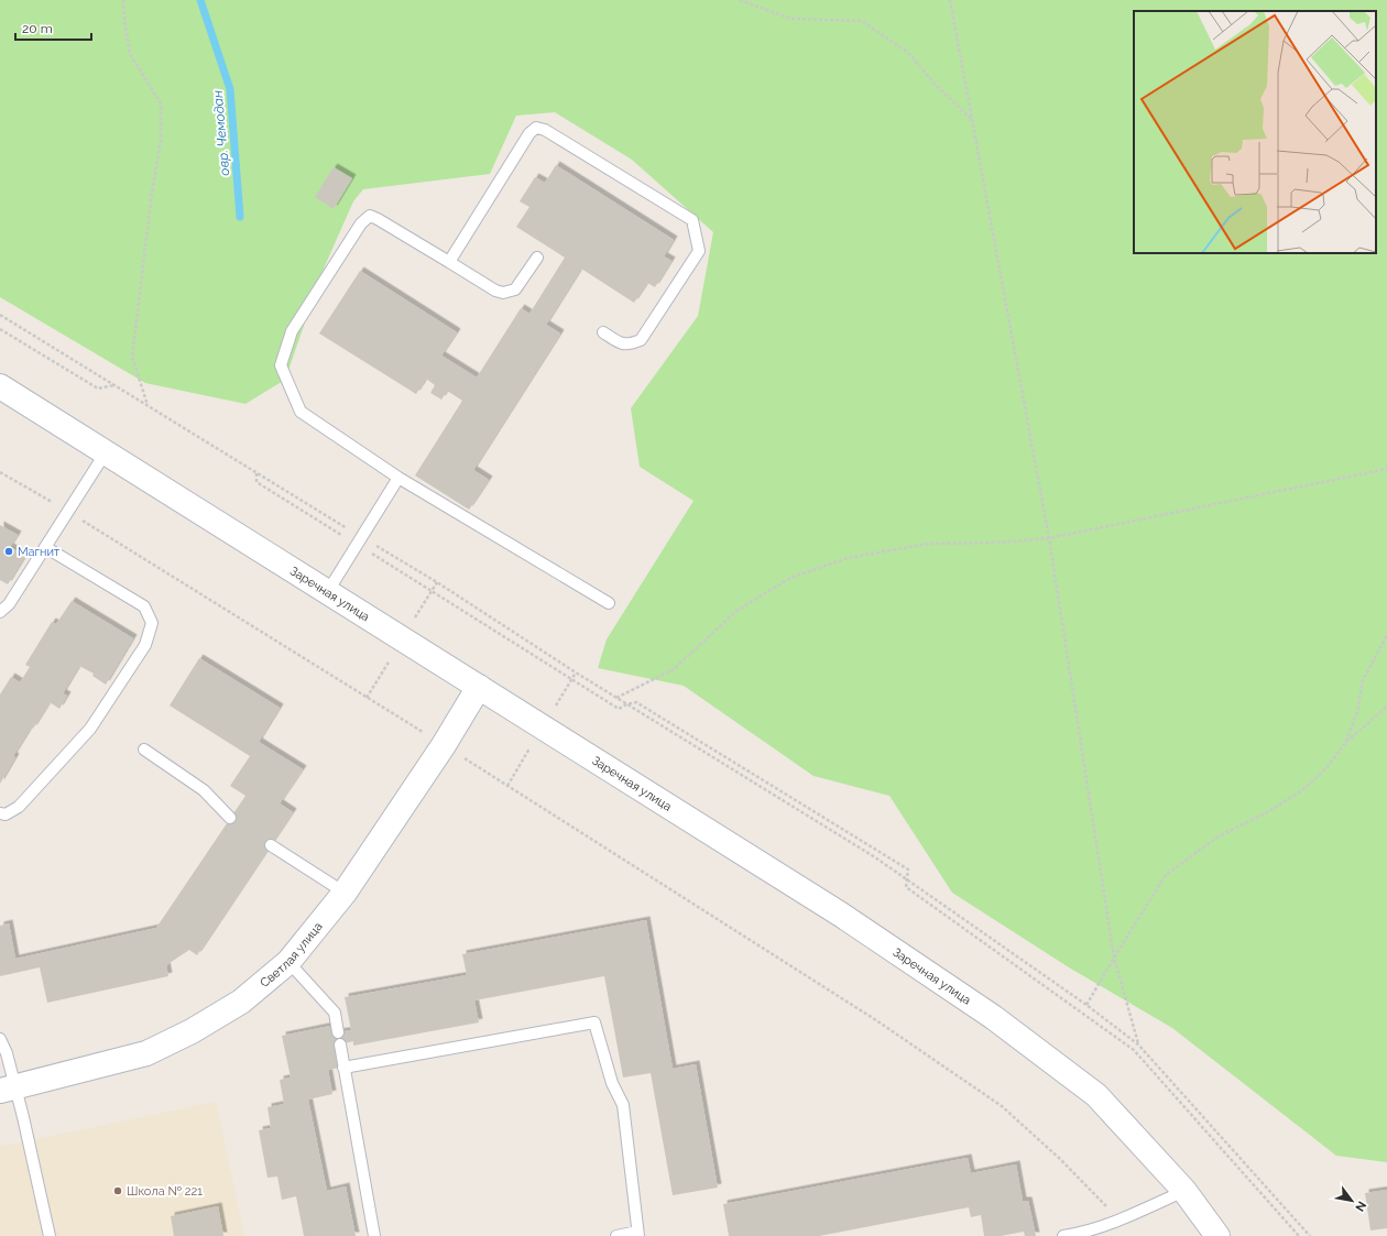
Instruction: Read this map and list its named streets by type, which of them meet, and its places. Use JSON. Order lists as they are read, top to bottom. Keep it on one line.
{"streets":{"street":["Заречная улица","Светлая улица"]},"crossings":[["Заречная улица","Светлая улица"]],"water":["овр. Чемодан"],"places":["Магнит","Школа № 221"],"scale_bar":"20 m","north":"bottom right"}
